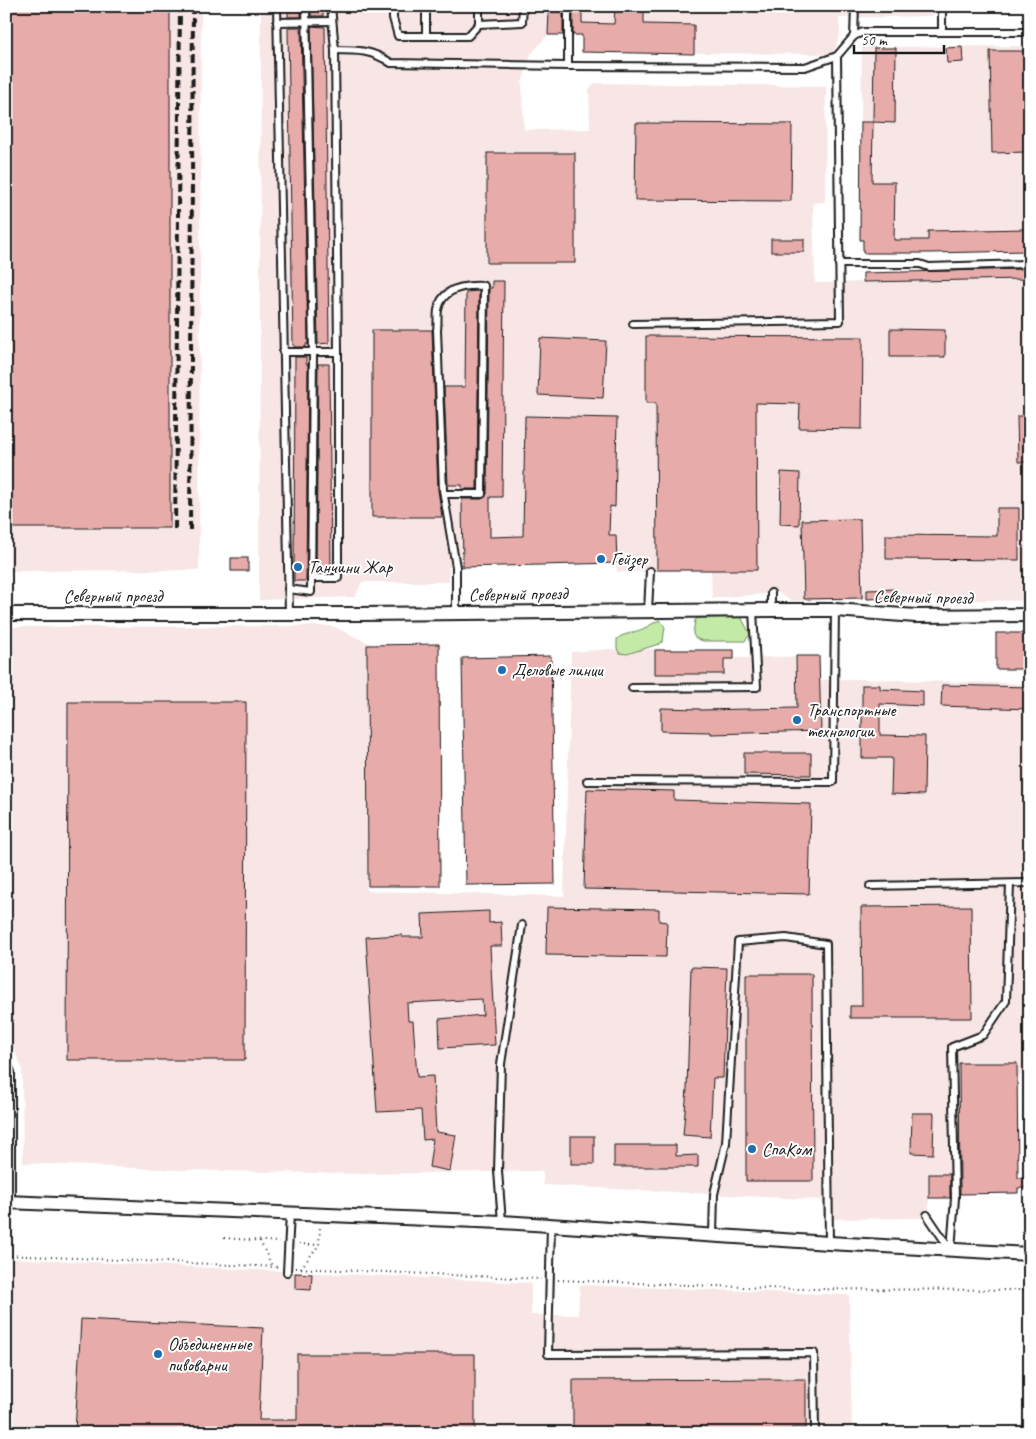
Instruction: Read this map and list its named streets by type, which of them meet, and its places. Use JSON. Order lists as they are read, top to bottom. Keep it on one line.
{"streets":{"street":["Северный проезд"]},"places":["Гейзер","Танчини Жар","Деловые линии","Транспортные технологии","СпаКом","Объединенные пивоварни"],"scale_bar":"50 m"}
